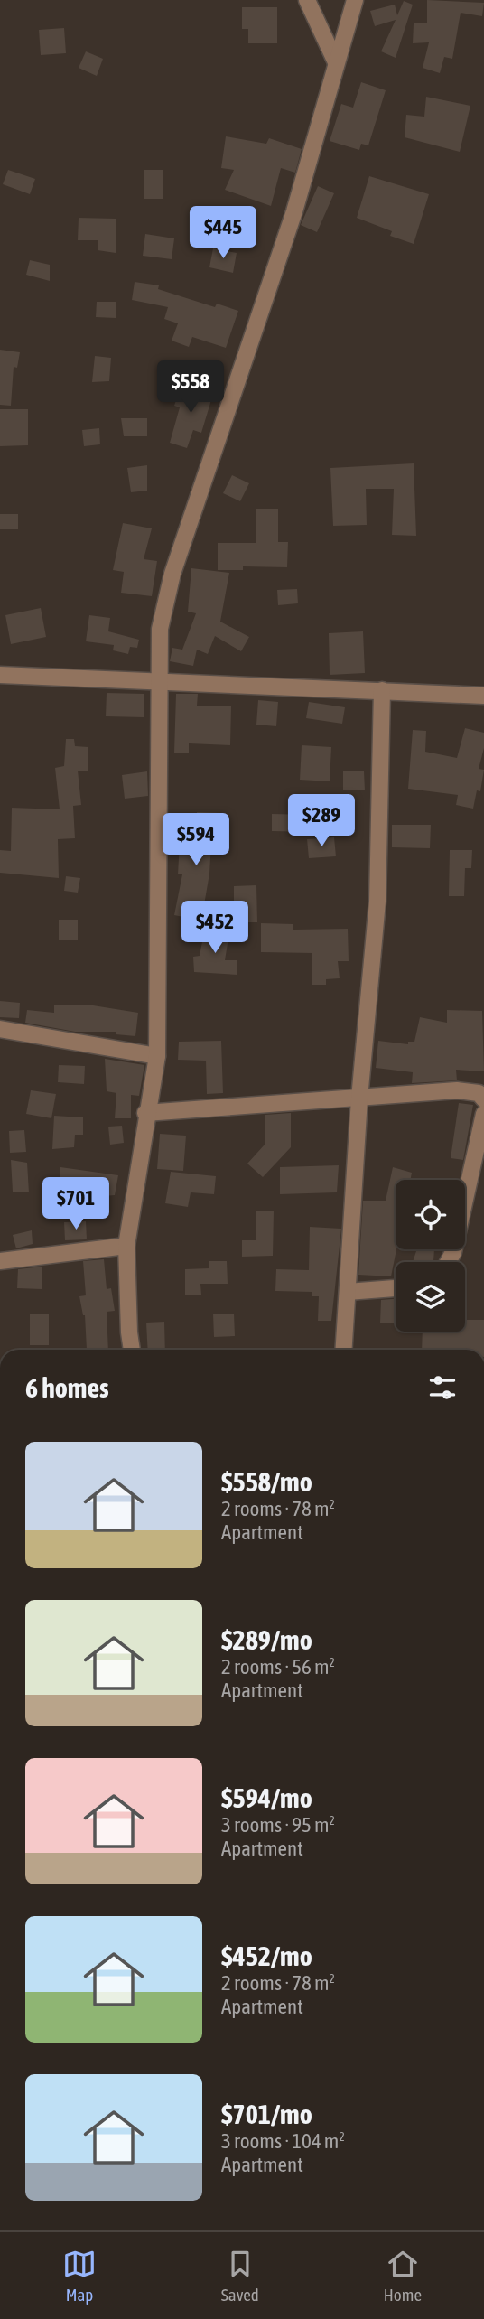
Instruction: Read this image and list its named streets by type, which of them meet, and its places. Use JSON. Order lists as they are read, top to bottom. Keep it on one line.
{"page":{"price":["$445","$558","$289","$594","$452","$701"],"heading":"6 homes","list":[{"name":"$558/mo","note":"2 rooms · 78 m² · Apartment"},{"name":"$289/mo","note":"2 rooms · 56 m² · Apartment"},{"name":"$594/mo","note":"3 rooms · 95 m² · Apartment"},{"name":"$452/mo","note":"2 rooms · 78 m² · Apartment"},{"name":"$701/mo","note":"3 rooms · 104 m² · Apartment"}],"tabs":["Map","Saved","Home"]}}
